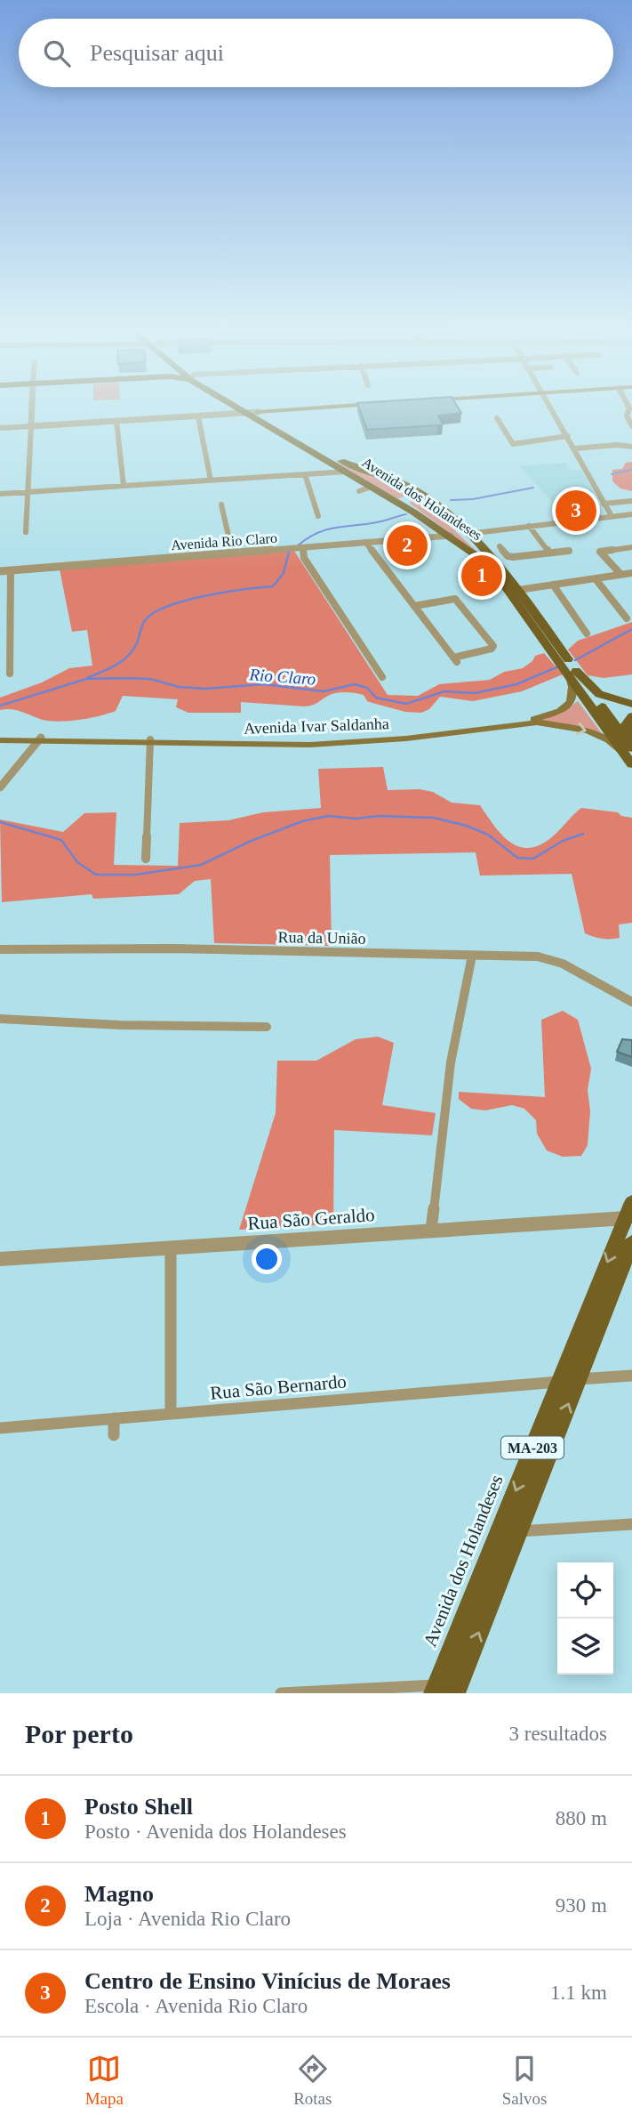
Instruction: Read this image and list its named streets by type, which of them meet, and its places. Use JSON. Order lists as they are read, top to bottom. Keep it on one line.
{"streets":{"main road":["Avenida dos Holandeses","Avenida Ivar Saldanha","MA-203"],"street":["Avenida Rio Claro","Rua da União","Rua São Geraldo","Rua São Bernardo"]},"crossings":[["Avenida dos Holandeses","Avenida Rio Claro"],["Avenida dos Holandeses","Avenida Ivar Saldanha"],["Avenida dos Holandeses","Rua São Geraldo"],["Avenida dos Holandeses","Rua São Bernardo"]],"water":["Rio Claro"],"page":{"search":"Pesquisar aqui","pins":["3","2","1"],"heading":["Por perto","3 resultados"],"list":[{"mark":"1","name":"Posto Shell","note":"Posto · Avenida dos Holandeses","value":"880 m"},{"mark":"2","name":"Magno","note":"Loja · Avenida Rio Claro","value":"930 m"},{"mark":"3","name":"Centro de Ensino Vinícius de Moraes","note":"Escola · Avenida Rio Claro","value":"1.1 km"}],"nav":["Mapa","Rotas","Salvos"]}}
